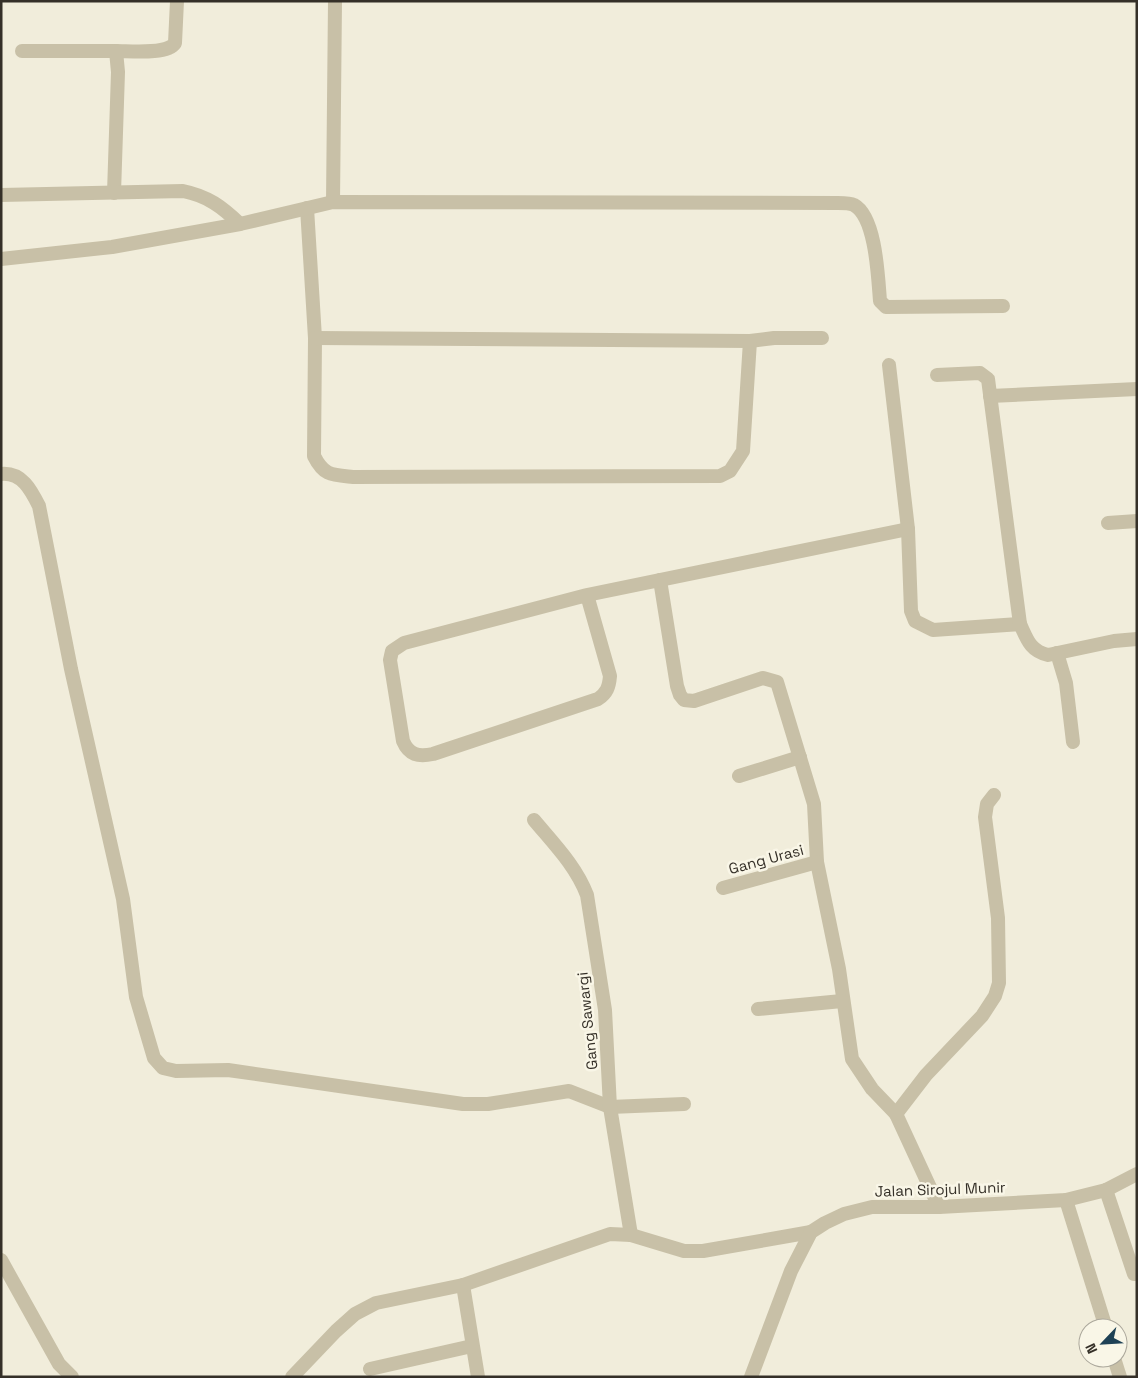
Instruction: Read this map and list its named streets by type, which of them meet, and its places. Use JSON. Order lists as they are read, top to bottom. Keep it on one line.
{"streets":{"street":["Gang Urasi","Gang Sawargi","Jalan Sirojul Munir"]},"crossings":[["Gang Sawargi","Jalan Sirojul Munir"]],"north":"bottom left"}
